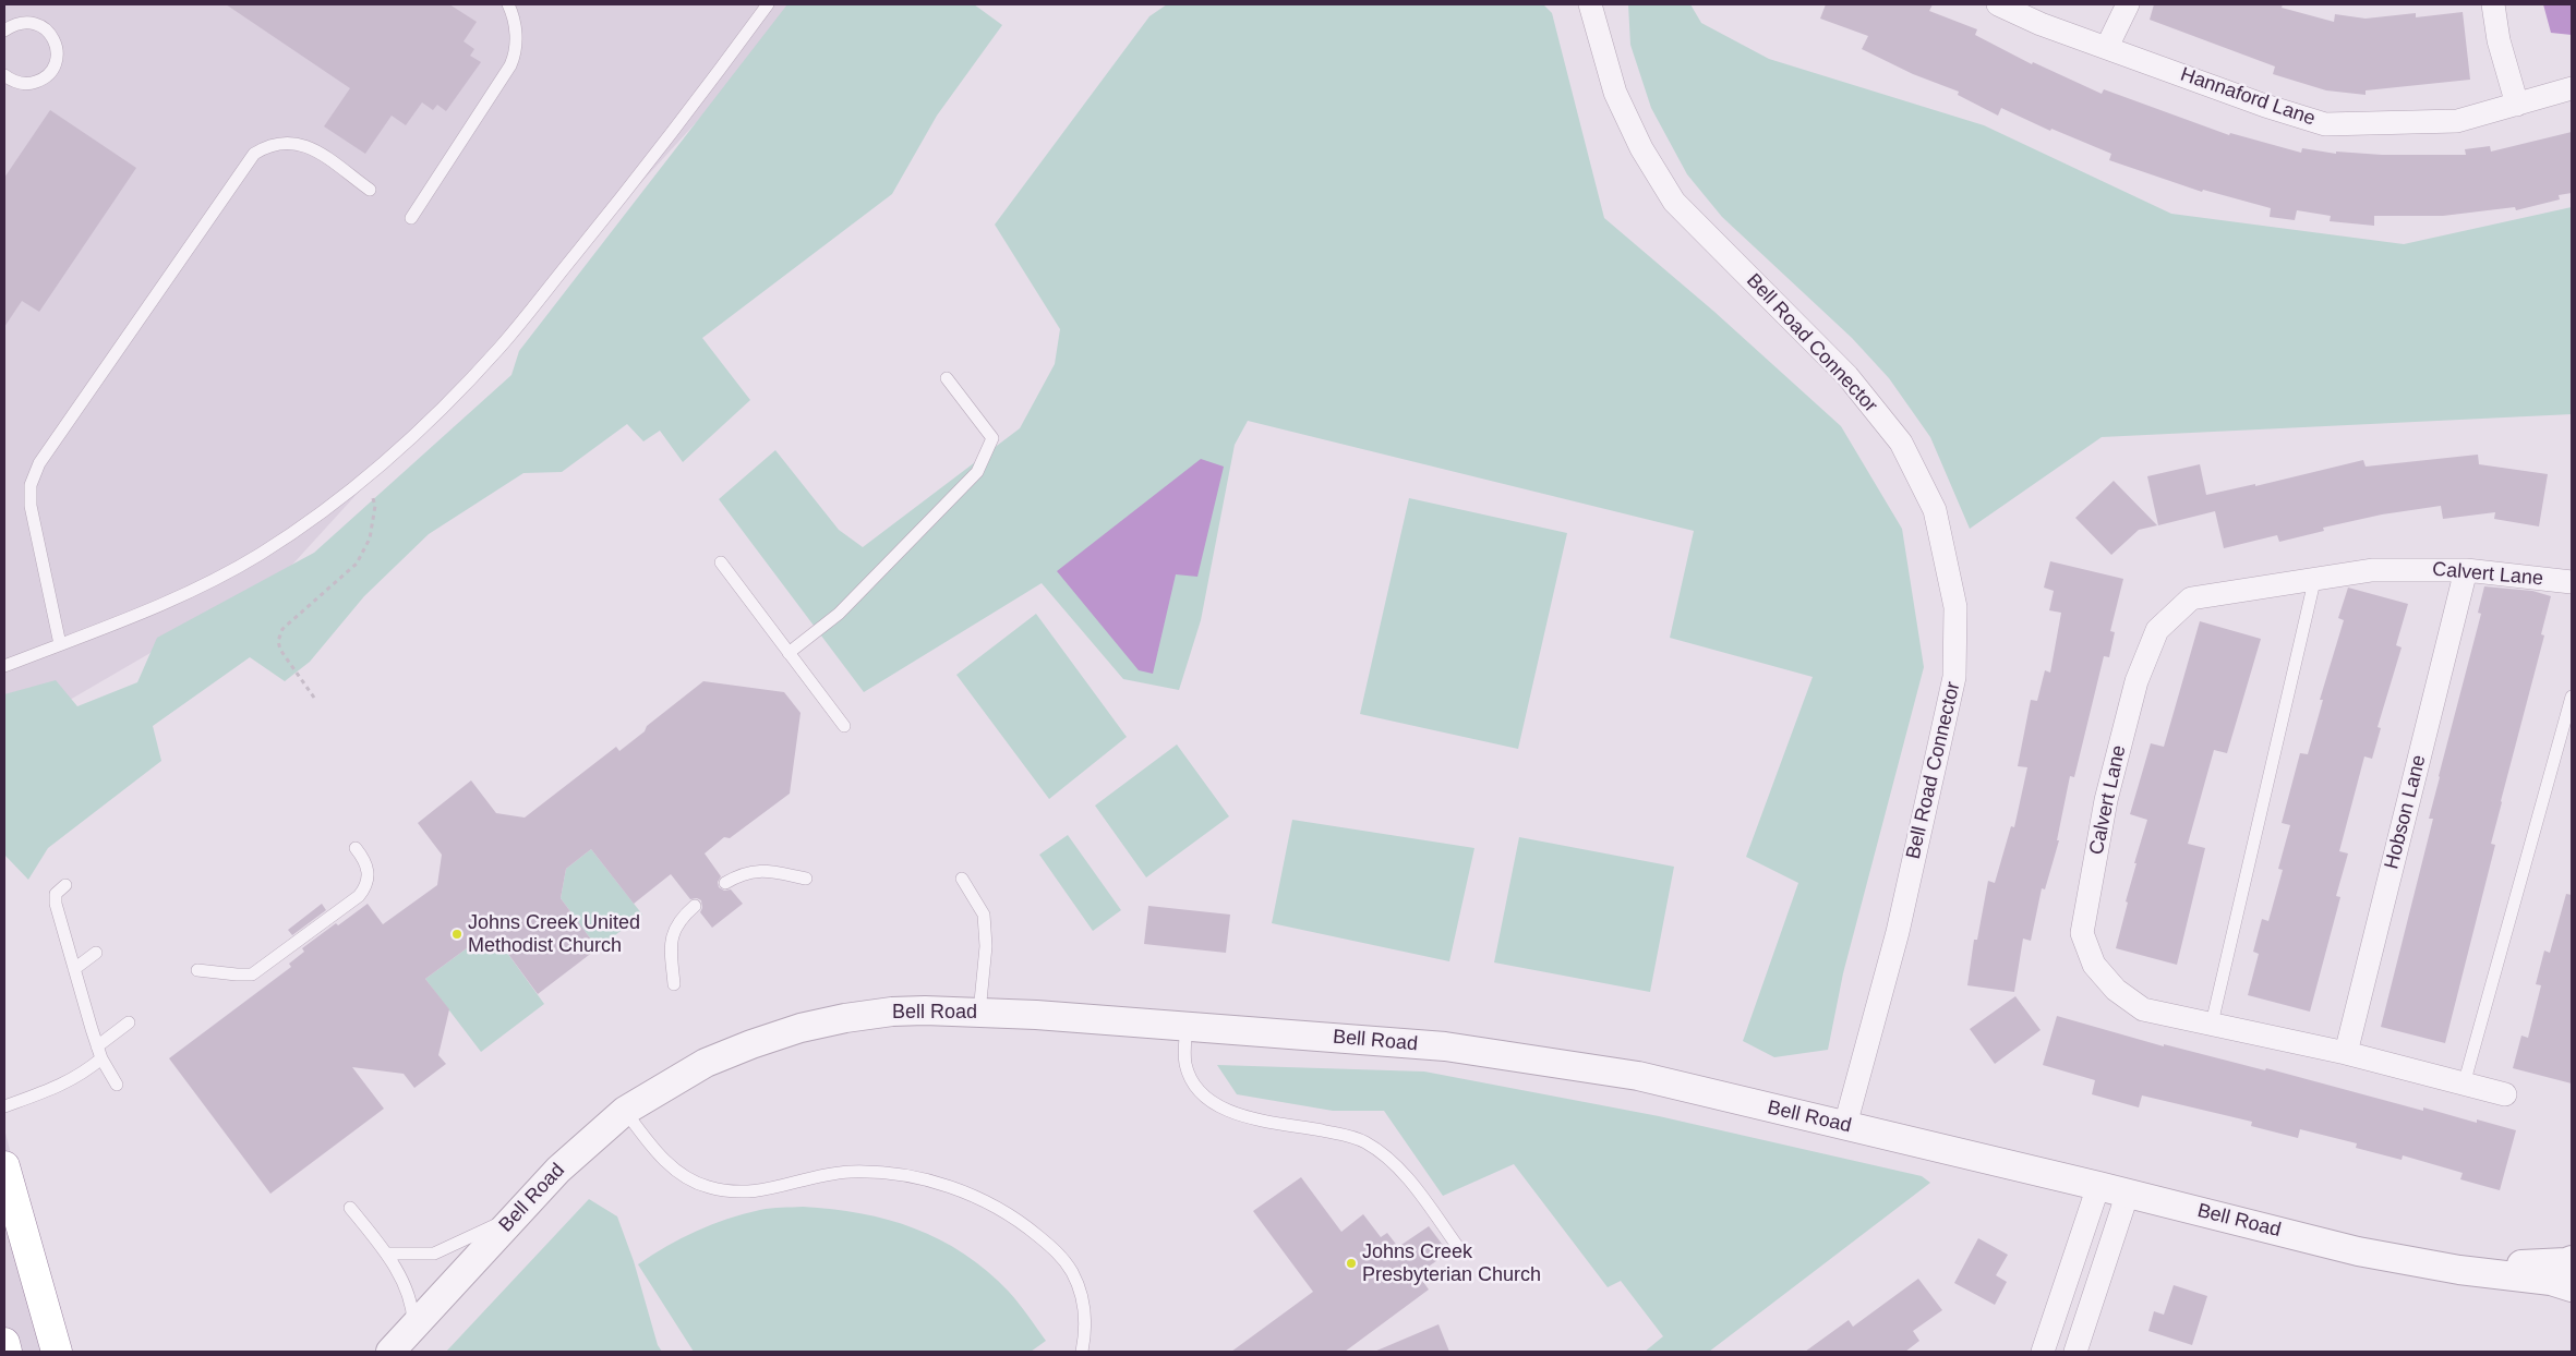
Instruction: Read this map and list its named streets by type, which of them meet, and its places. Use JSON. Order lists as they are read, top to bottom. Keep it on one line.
{"streets":{"street":["Hannaford Lane","Bell Road Connector","Calvert Lane","Hobson Lane","Bell Road"]},"crossings":[["Bell Road Connector","Bell Road"],["Calvert Lane","Hobson Lane"]],"places":["Johns Creek United Methodist Church","Johns Creek Presbyterian Church"]}
